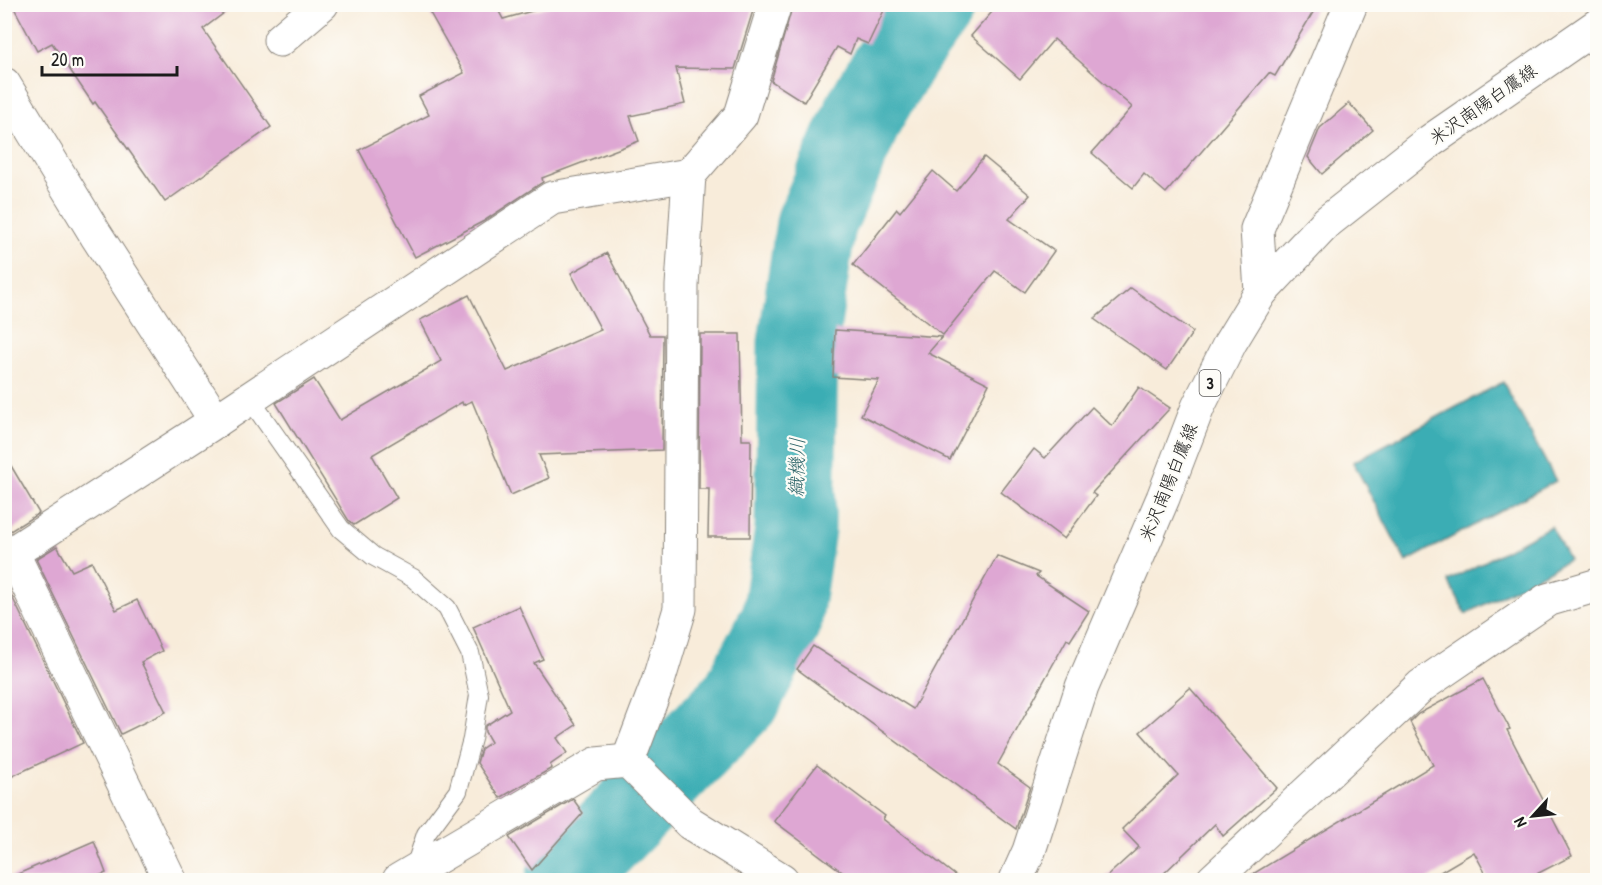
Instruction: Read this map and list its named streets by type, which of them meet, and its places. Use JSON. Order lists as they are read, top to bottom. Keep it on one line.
{"streets":{"street":["米沢南陽白鷹線","3"]},"water":["織機川"],"scale_bar":"20 m","north":"bottom left"}
